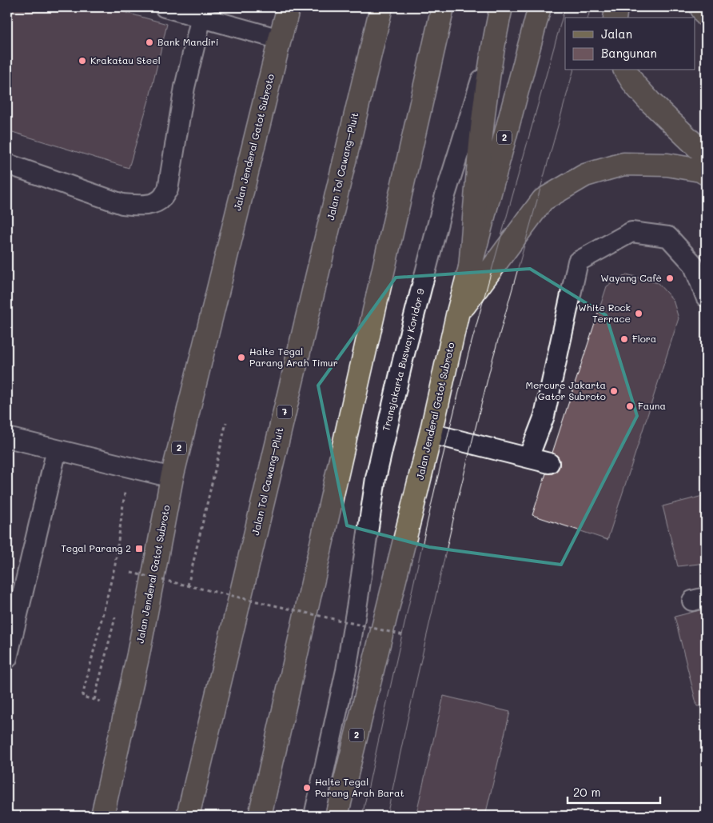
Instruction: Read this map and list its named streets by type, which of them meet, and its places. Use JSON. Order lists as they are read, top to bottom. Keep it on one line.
{"streets":{"main road":["2","Jalan Jenderal Gatot Subroto","Jalan Tol Cawang–Pluit","7"],"lane":["Transjakarta Busway Koridor 9"]},"crossings":[["Jalan Jenderal Gatot Subroto","Transjakarta Busway Koridor 9"]],"places":{"other":["Bank Mandiri","Krakatau Steel","Wayang Cafè","White Rock Terrace","Flora","Halte Tegal Parang Arah Timur","Mercure Jakarta Gator Subroto","Fauna","Halte Tegal Parang Arah Barat"],"transit":["Tegal Parang 2"]},"legend":["Jalan","Bangunan"],"scale_bar":"20 m"}
